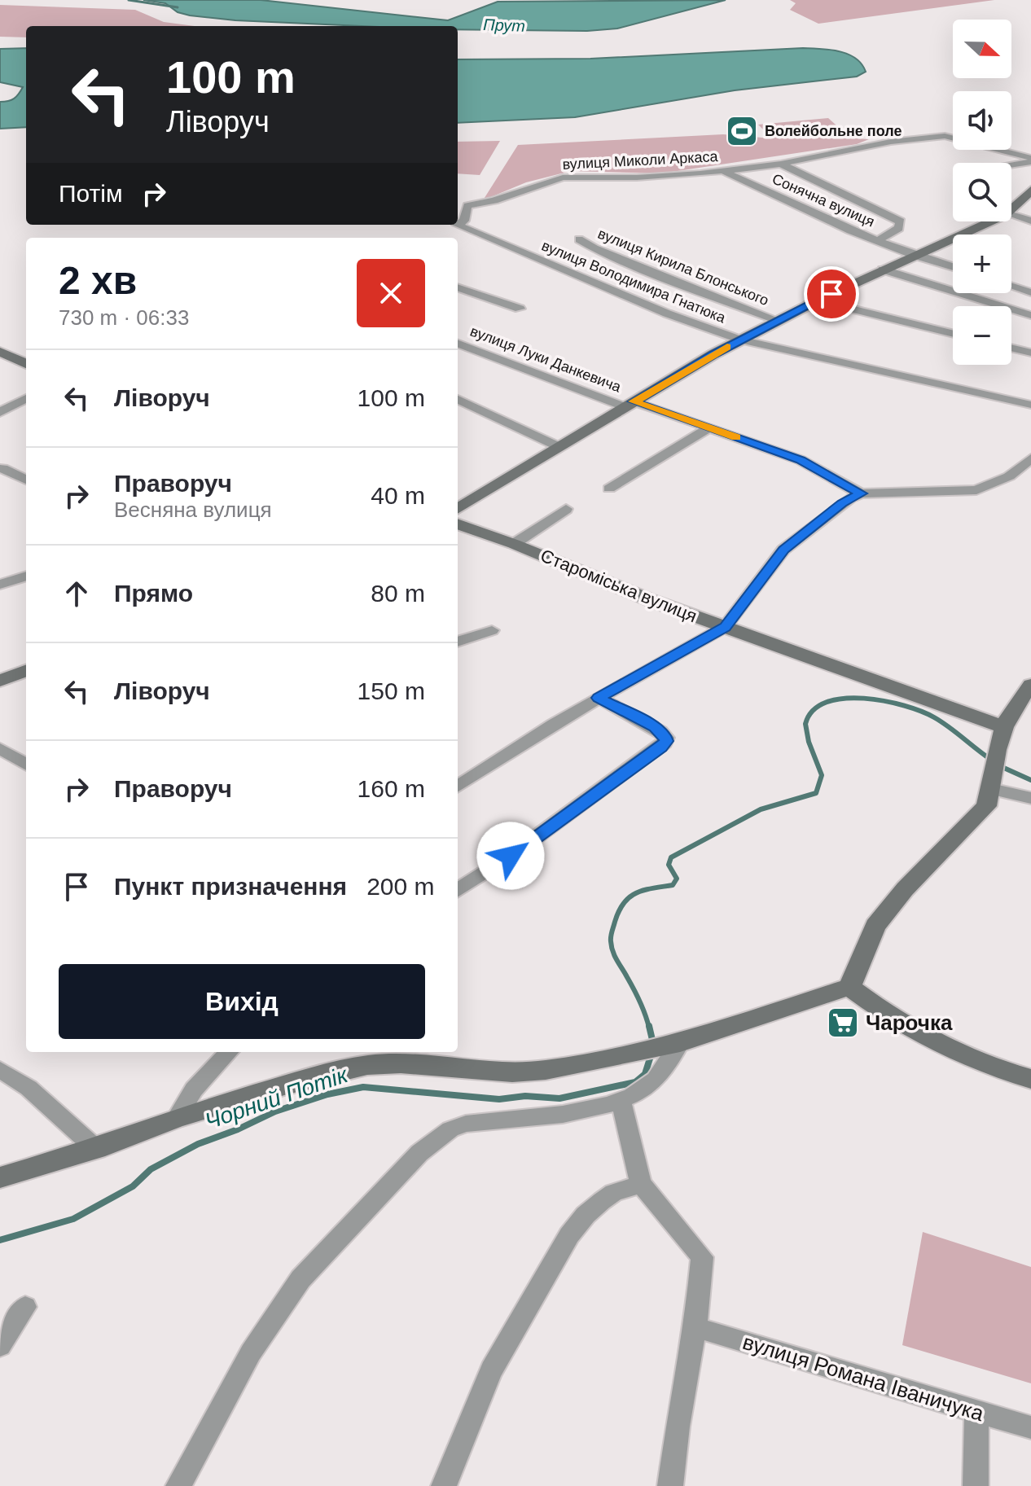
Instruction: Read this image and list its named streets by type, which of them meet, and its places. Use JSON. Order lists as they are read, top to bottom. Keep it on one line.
{"streets":{"street":["вулиця Миколи Аркаса","Сонячна вулиця","вулиця Кирила Блонського","вулиця Володимира Гнатюка","вулиця Луки Данкевича","Староміська вулиця","вулиця Романа Іваничука"]},"crossings":[["вулиця Миколи Аркаса","Сонячна вулиця"]],"water":["Прут","Чорний Потік"],"places":{"sports":["Волейбольне поле"],"supermarket":["Чарочка"]},"north":"right","page":{"map_buttons":["+","−"],"turn":["100 m","Ліворуч"],"then":"Потім","heading":["2 хв","730 m · 06:33"],"list":[{"name":"Ліворуч","value":"100 m"},{"name":"Праворуч","note":"Весняна вулиця","value":"40 m"},{"name":"Прямо","value":"80 m"},{"name":"Ліворуч","value":"150 m"},{"name":"Праворуч","value":"160 m"},{"name":"Пункт призначення","value":"200 m"}],"buttons":"Вихід"}}
